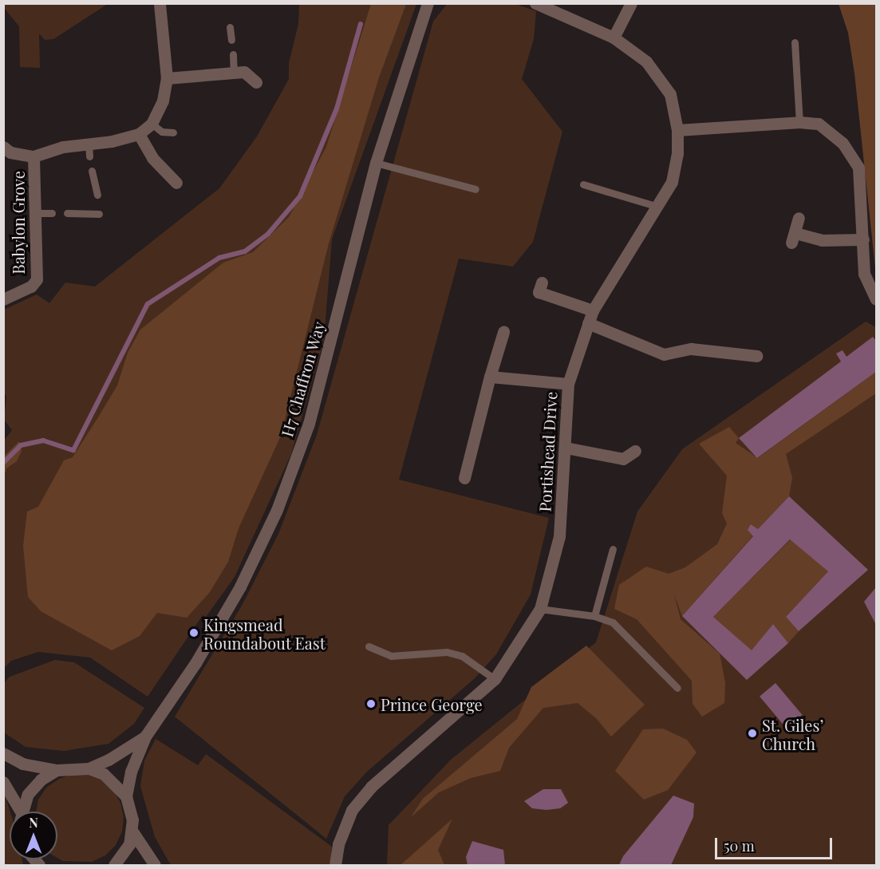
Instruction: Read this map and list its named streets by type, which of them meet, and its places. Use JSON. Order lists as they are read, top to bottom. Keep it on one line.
{"streets":{"street":["Babylon Grove","H7 Chaffron Way","Portishead Drive"]},"places":["Kingsmead Roundabout East","Prince George","St. Giles’ Church"],"scale_bar":"50 m","north":"top"}
